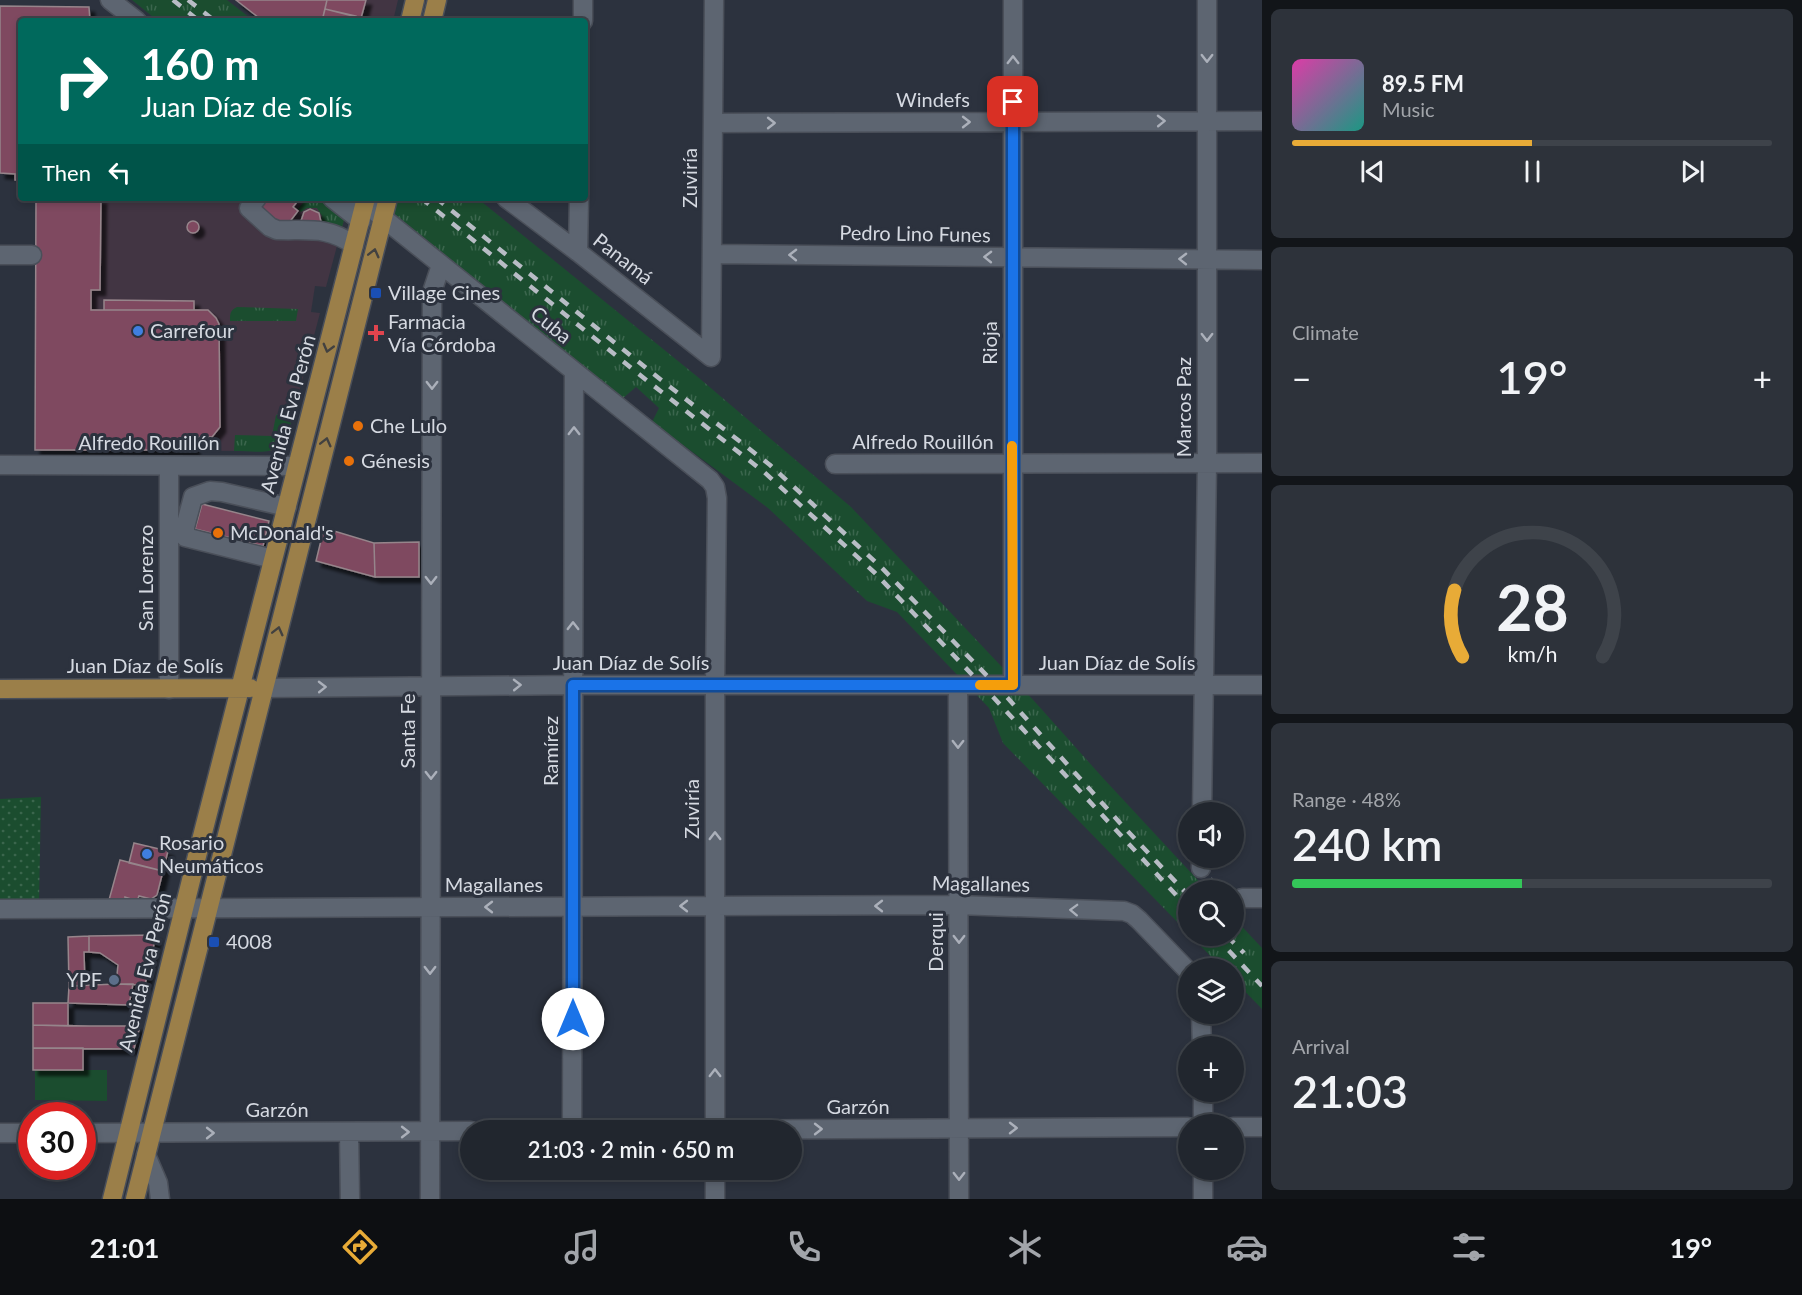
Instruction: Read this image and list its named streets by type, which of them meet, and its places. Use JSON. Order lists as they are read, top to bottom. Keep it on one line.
{"streets":{"main road":["Avenida Eva Perón","Juan Díaz de Solís"],"street":["Windefs","Zuviría","Pedro Lino Funes","Panamá","Cuba","Rioja","Marcos Paz","Alfredo Rouillón","San Lorenzo","Santa Fe","Ramírez","Magallanes","Derqui","Garzón"]},"crossings":[["Windefs","Zuviría"],["Windefs","Rioja"],["Windefs","Marcos Paz"],["Zuviría","Pedro Lino Funes"],["Zuviría","Panamá"],["Zuviría","Cuba"],["Zuviría","Juan Díaz de Solís"],["Zuviría","Magallanes"],["Pedro Lino Funes","Rioja"],["Pedro Lino Funes","Marcos Paz"],["Cuba","Avenida Eva Perón"],["Cuba","Santa Fe"],["Cuba","Ramírez"],["Rioja","Alfredo Rouillón"],["Rioja","Juan Díaz de Solís"],["Marcos Paz","Alfredo Rouillón"],["Marcos Paz","Juan Díaz de Solís"],["Avenida Eva Perón","Alfredo Rouillón"],["Avenida Eva Perón","Juan Díaz de Solís"],["Avenida Eva Perón","Magallanes"],["Avenida Eva Perón","Garzón"],["Alfredo Rouillón","San Lorenzo"],["San Lorenzo","Juan Díaz de Solís"],["Juan Díaz de Solís","Santa Fe"],["Juan Díaz de Solís","Ramírez"],["Juan Díaz de Solís","Derqui"],["Santa Fe","Magallanes"],["Santa Fe","Garzón"],["Ramírez","Magallanes"],["Magallanes","Derqui"],["Derqui","Garzón"]],"one_way":["Windefs","Zuviría","Pedro Lino Funes","Marcos Paz","Santa Fe","Ramírez","Magallanes","Derqui","Garzón"],"places":{"transit":["Village Cines","4008"],"other":["Carrefour","Che Lulo","Génesis","McDonald's","Rosario Neumáticos","YPF"],"health":["Farmacia Vía Córdoba"]},"page":{"turn":["160 m","Juan Díaz de Solís"],"song":["89.5 FM","Music"],"then":"Then","tile":["Climate",["Range · 48%","240 km"],["Arrival","21:03"]],"heat":["−","19°","+"],"map_buttons":["+","−"],"limit":"30","trip":"21:03 · 2 min · 650 m","tabs":["21:01","19°"],"gauge":["28","km/h"]}}
